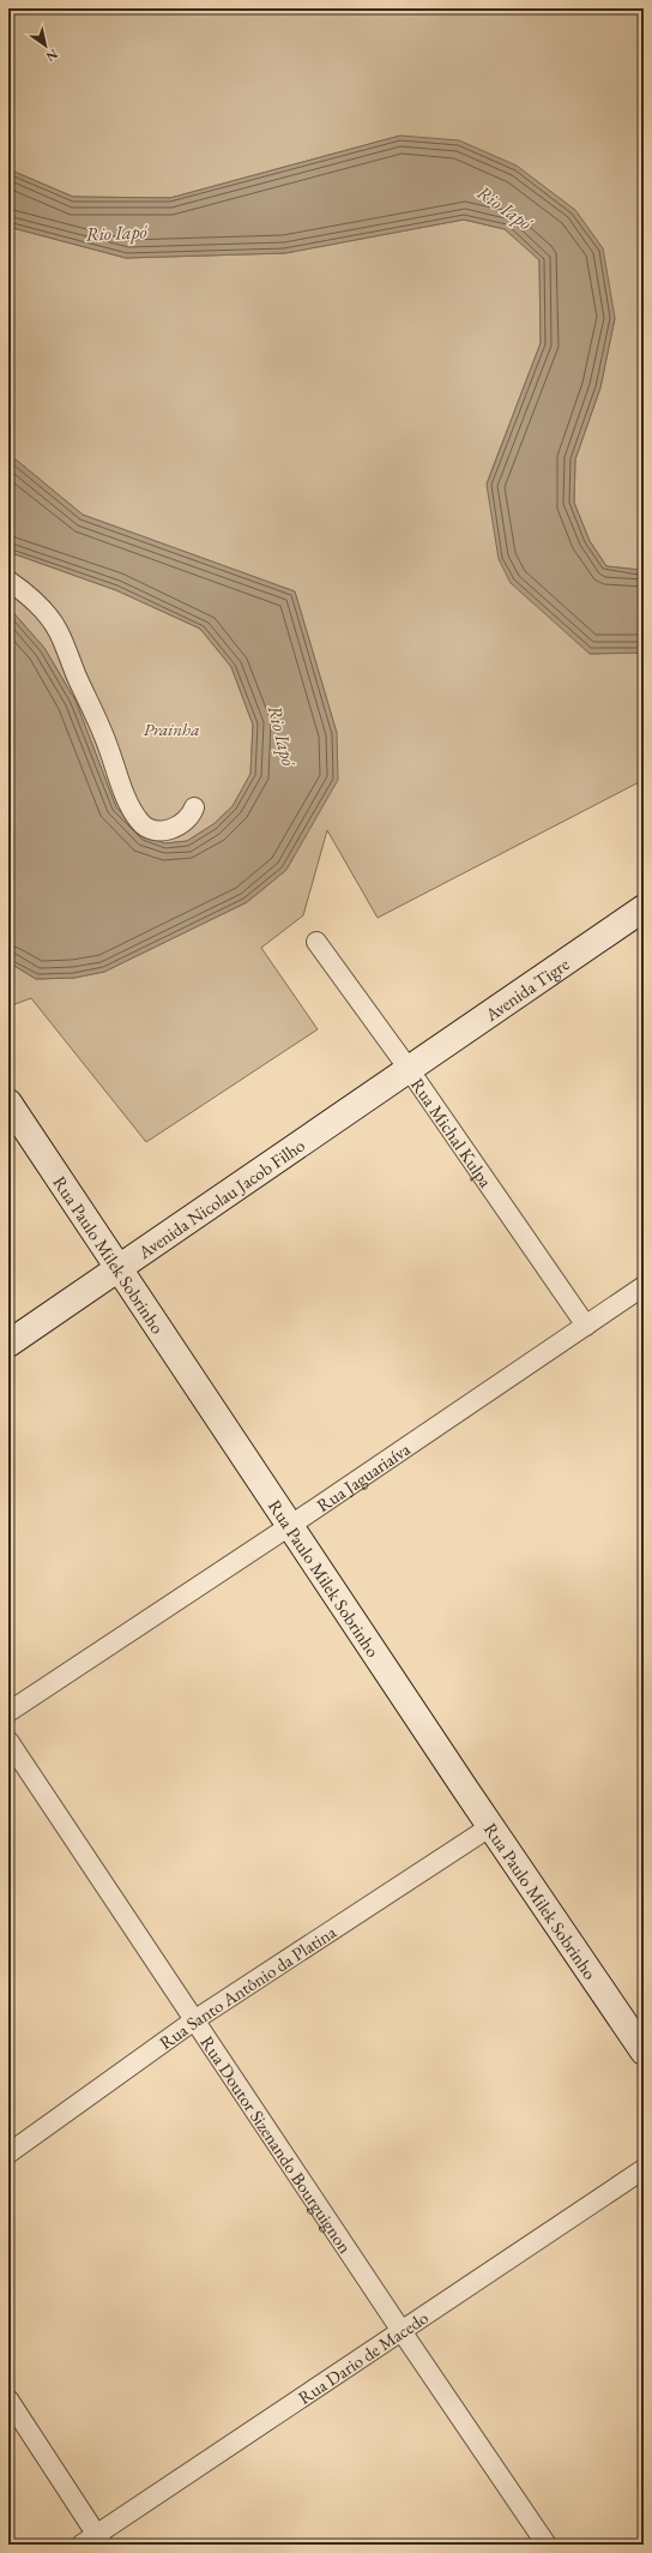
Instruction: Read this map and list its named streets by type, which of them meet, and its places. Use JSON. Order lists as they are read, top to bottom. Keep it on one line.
{"streets":{"street":["Avenida Tigre","Rua Michal Kulpa","Avenida Nicolau Jacob Filho","Rua Paulo Milek Sobrinho","Rua Jaguariaíva","Rua Santo Antônio da Platina","Rua Doutor Sizenando Bourguignon","Rua Dario de Macedo"]},"crossings":[["Avenida Tigre","Rua Michal Kulpa"],["Avenida Tigre","Avenida Nicolau Jacob Filho"],["Rua Michal Kulpa","Avenida Nicolau Jacob Filho"],["Rua Michal Kulpa","Rua Jaguariaíva"],["Avenida Nicolau Jacob Filho","Rua Paulo Milek Sobrinho"],["Rua Paulo Milek Sobrinho","Rua Jaguariaíva"],["Rua Paulo Milek Sobrinho","Rua Santo Antônio da Platina"],["Rua Santo Antônio da Platina","Rua Doutor Sizenando Bourguignon"],["Rua Doutor Sizenando Bourguignon","Rua Dario de Macedo"]],"water":["Rio Iapó"],"parks":["Prainha"],"north":"bottom right"}
